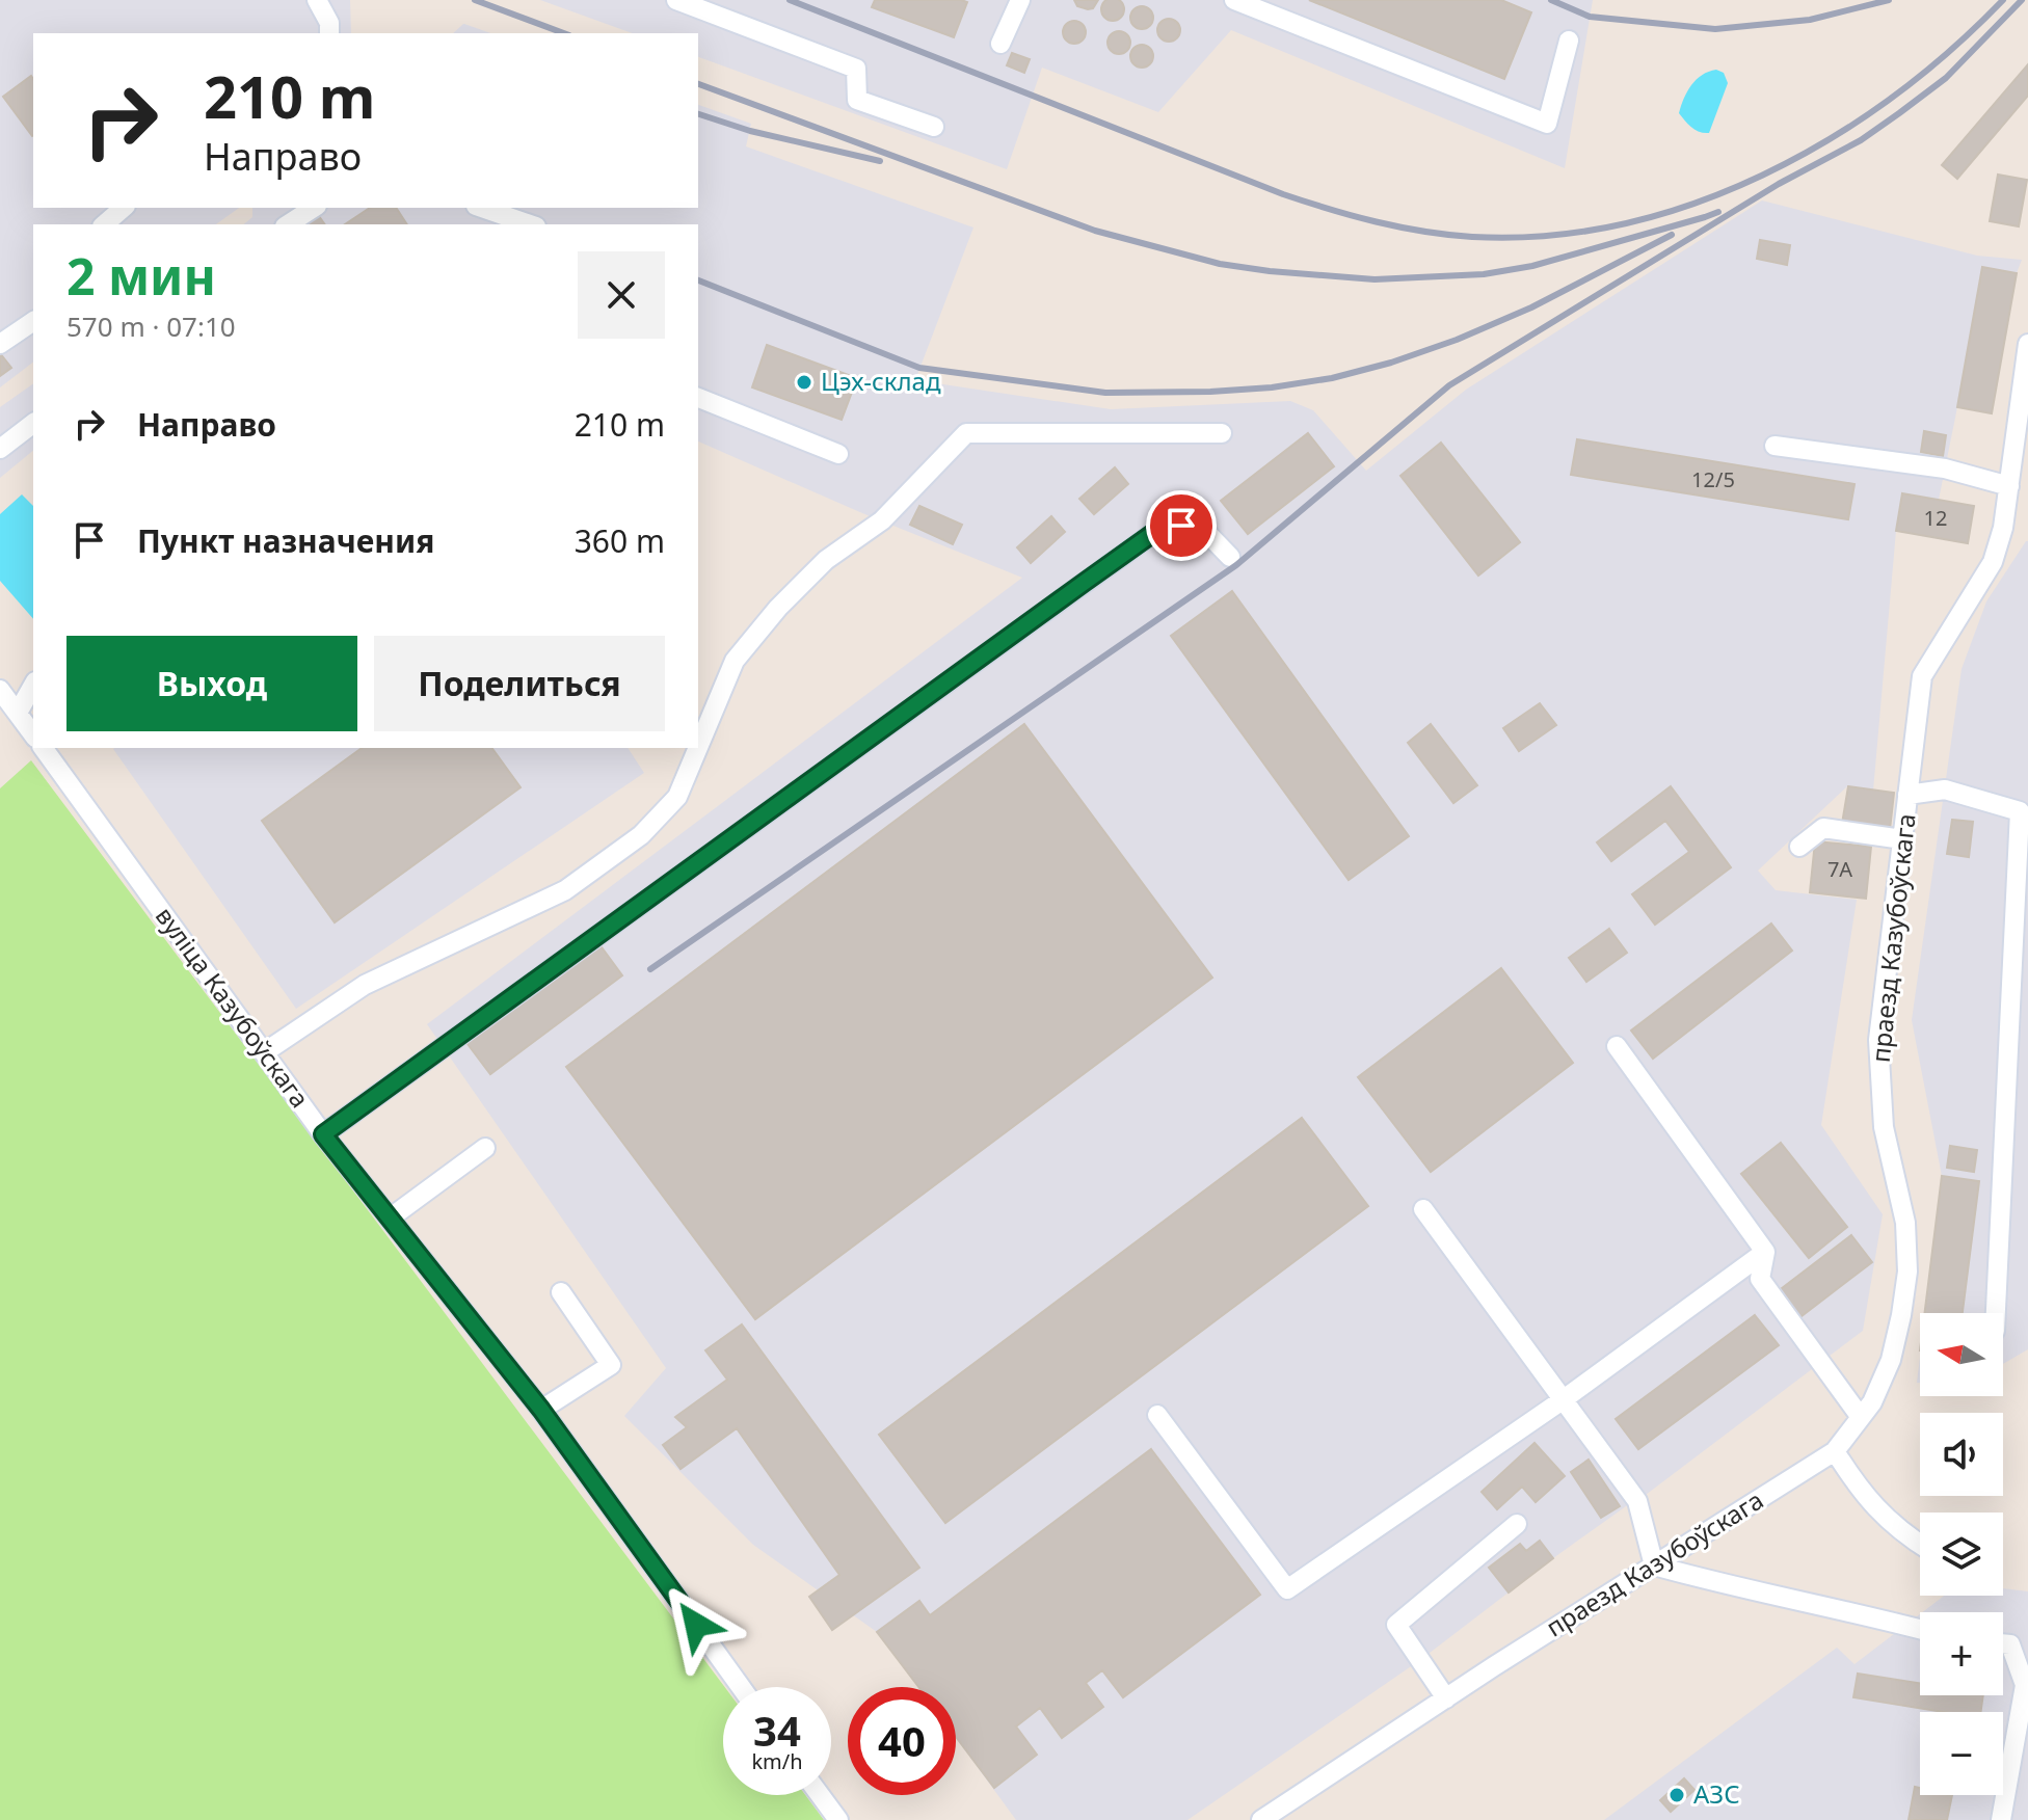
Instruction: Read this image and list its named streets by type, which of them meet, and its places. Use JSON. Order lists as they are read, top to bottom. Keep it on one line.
{"streets":{"street":["праезд Казубоўскага","вуліца Казубоўскага"]},"places":["Цэх-склад","АЗС"],"house_numbers":["12/5","12","7А"],"north":"left","page":{"turn":["210 m","Направо"],"heading":["2 мин","570 m · 07:10"],"list":[{"name":"Направо","value":"210 m"},{"name":"Пункт назначения","value":"360 m"}],"buttons":["Выход","Поделиться"],"map_buttons":["+","−"],"speed":"34 km/h","limit":"40"}}
